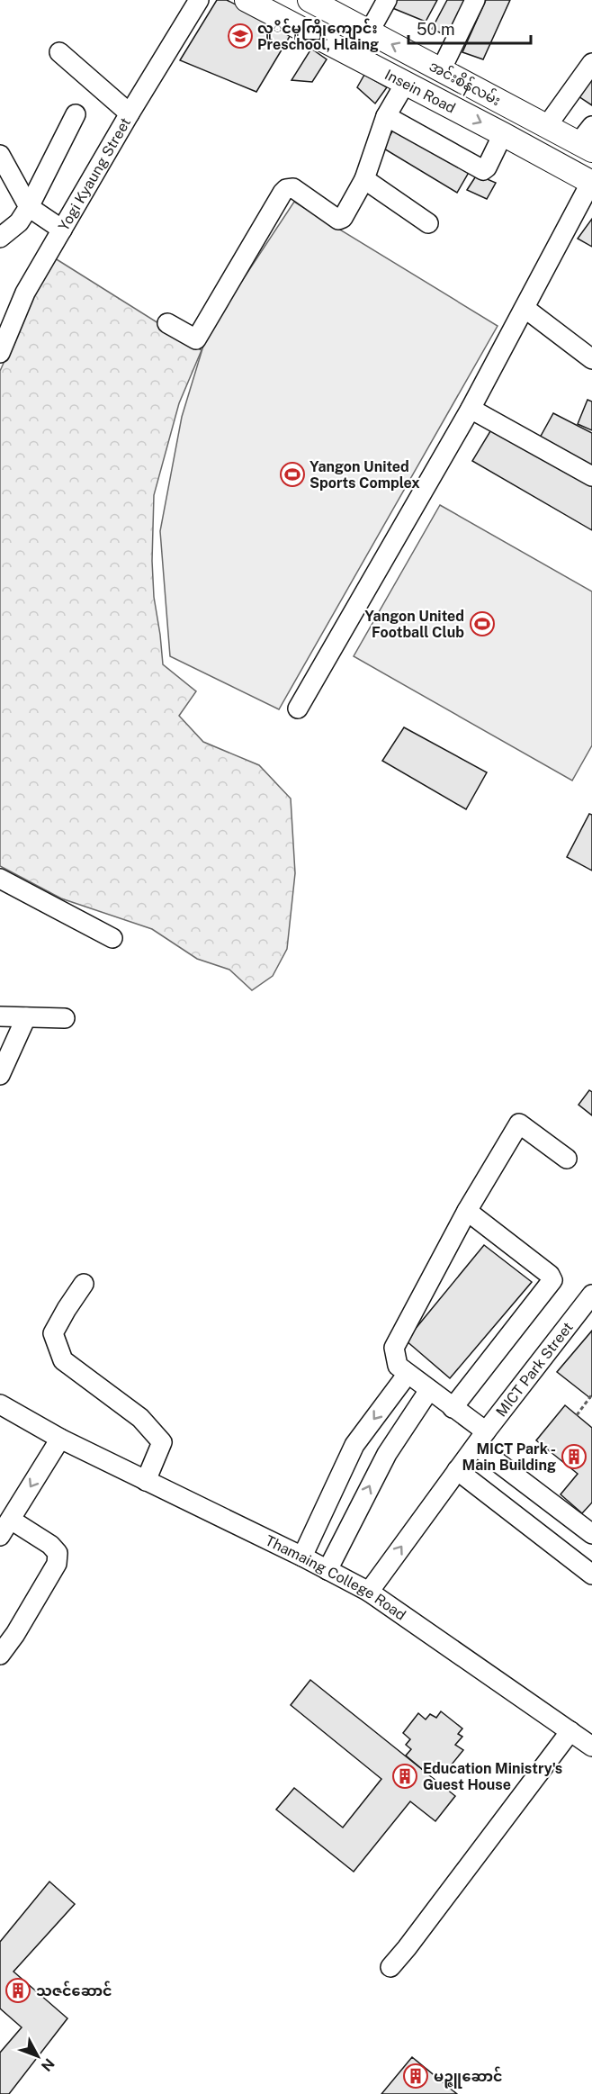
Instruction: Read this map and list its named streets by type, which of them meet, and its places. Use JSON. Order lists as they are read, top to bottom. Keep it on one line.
{"streets":{"main road":["အင်းစိန်လမ်း","Insein Road"],"street":["Yogi Kyaung Street","MICT Park Street","Thamaing College Road"]},"crossings":[["MICT Park Street","Thamaing College Road"]],"places":{"school or university":["လှုိင်မူကြိုကျောင်း Preschool, Hlaing"],"sports":["Yangon United Sports Complex","Yangon United Football Club"],"building":["MICT Park - Main Building","Education Ministry's Guest House","သဇင်ဆောင်","မဉ္ဇူဆောင်"]},"scale_bar":"50 m","north":"bottom right"}
